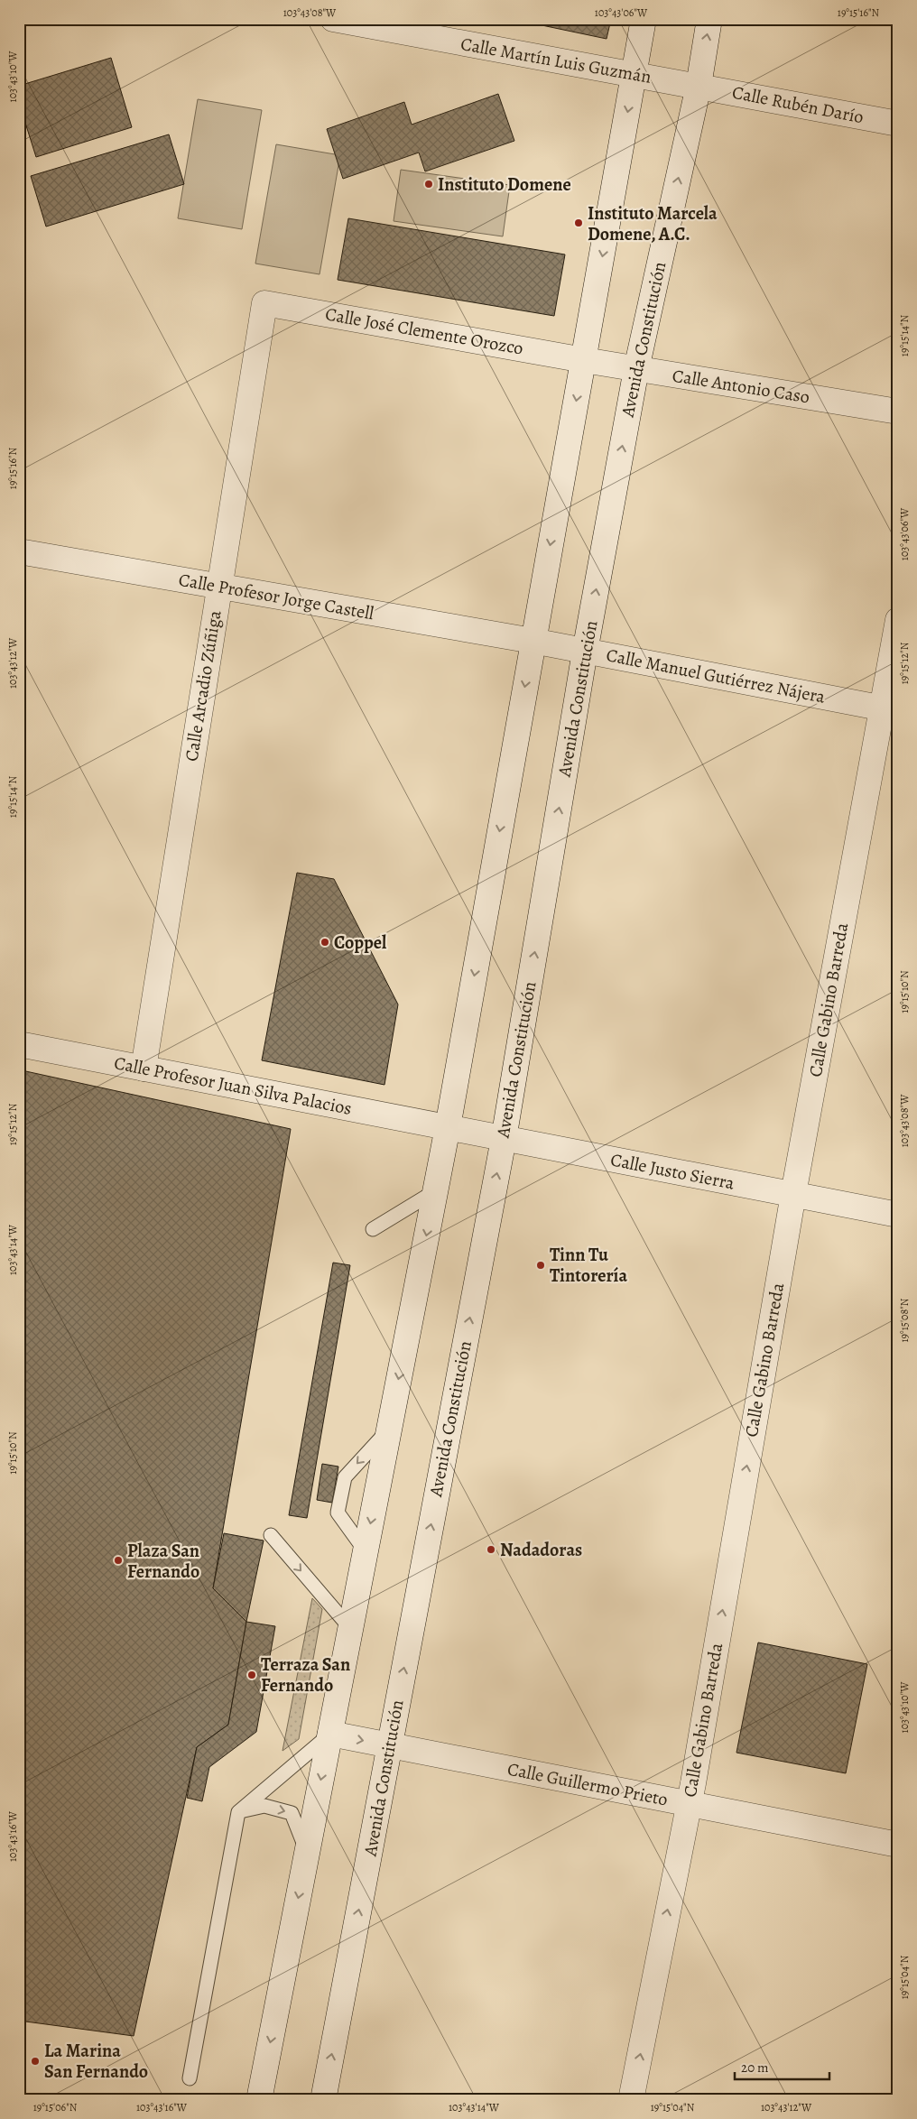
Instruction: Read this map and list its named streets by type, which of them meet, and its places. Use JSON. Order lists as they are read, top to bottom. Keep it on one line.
{"streets":{"street":["Calle Martín Luis Guzmán","Calle Rubén Darío","Calle José Clemente Orozco","Avenida Constitución","Calle Antonio Caso","Calle Profesor Jorge Castell","Calle Manuel Gutiérrez Nájera","Calle Arcadio Zúñiga","Calle Gabino Barreda","Calle Profesor Juan Silva Palacios","Calle Justo Sierra","Calle Guillermo Prieto"]},"crossings":[["Calle Martín Luis Guzmán","Calle Rubén Darío"],["Calle Martín Luis Guzmán","Avenida Constitución"],["Calle Rubén Darío","Avenida Constitución"],["Calle José Clemente Orozco","Calle Antonio Caso"],["Calle José Clemente Orozco","Calle Arcadio Zúñiga"],["Avenida Constitución","Calle Antonio Caso"],["Avenida Constitución","Calle Manuel Gutiérrez Nájera"],["Avenida Constitución","Calle Justo Sierra"],["Avenida Constitución","Calle Guillermo Prieto"],["Calle Profesor Jorge Castell","Calle Manuel Gutiérrez Nájera"],["Calle Profesor Jorge Castell","Calle Arcadio Zúñiga"],["Calle Manuel Gutiérrez Nájera","Calle Gabino Barreda"],["Calle Arcadio Zúñiga","Calle Profesor Juan Silva Palacios"],["Calle Gabino Barreda","Calle Justo Sierra"],["Calle Gabino Barreda","Calle Guillermo Prieto"],["Calle Profesor Juan Silva Palacios","Calle Justo Sierra"]],"one_way":["Calle Gabino Barreda"],"places":["Instituto Domene","Instituto Marcela Domene, A.C.","Coppel","Tinn Tu Tintorería","Nadadoras","Plaza San Fernando","Terraza San Fernando","La Marina San Fernando"],"scale_bar":"20 m","coordinates":["103°43'08\"W","103°43'06\"W","19°15'16\"N","103°43'10\"W","19°15'14\"N","103°43'12\"W","19°15'12\"N","19°15'10\"N","103°43'14\"W","19°15'08\"N","103°43'16\"W","19°15'04\"N","19°15'06\"N"]}
